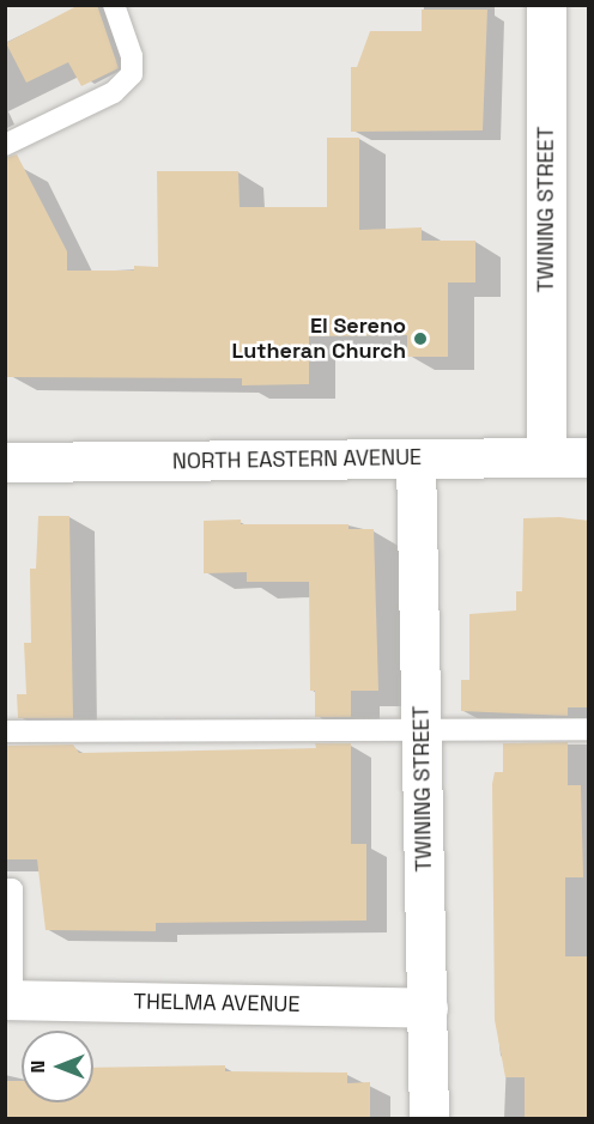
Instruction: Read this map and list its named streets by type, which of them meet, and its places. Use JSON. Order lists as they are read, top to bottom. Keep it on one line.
{"streets":{"street":["TWINING STREET","NORTH EASTERN AVENUE","THELMA AVENUE"]},"crossings":[["TWINING STREET","NORTH EASTERN AVENUE"],["TWINING STREET","THELMA AVENUE"]],"places":["El Sereno Lutheran Church"],"north":"left"}
